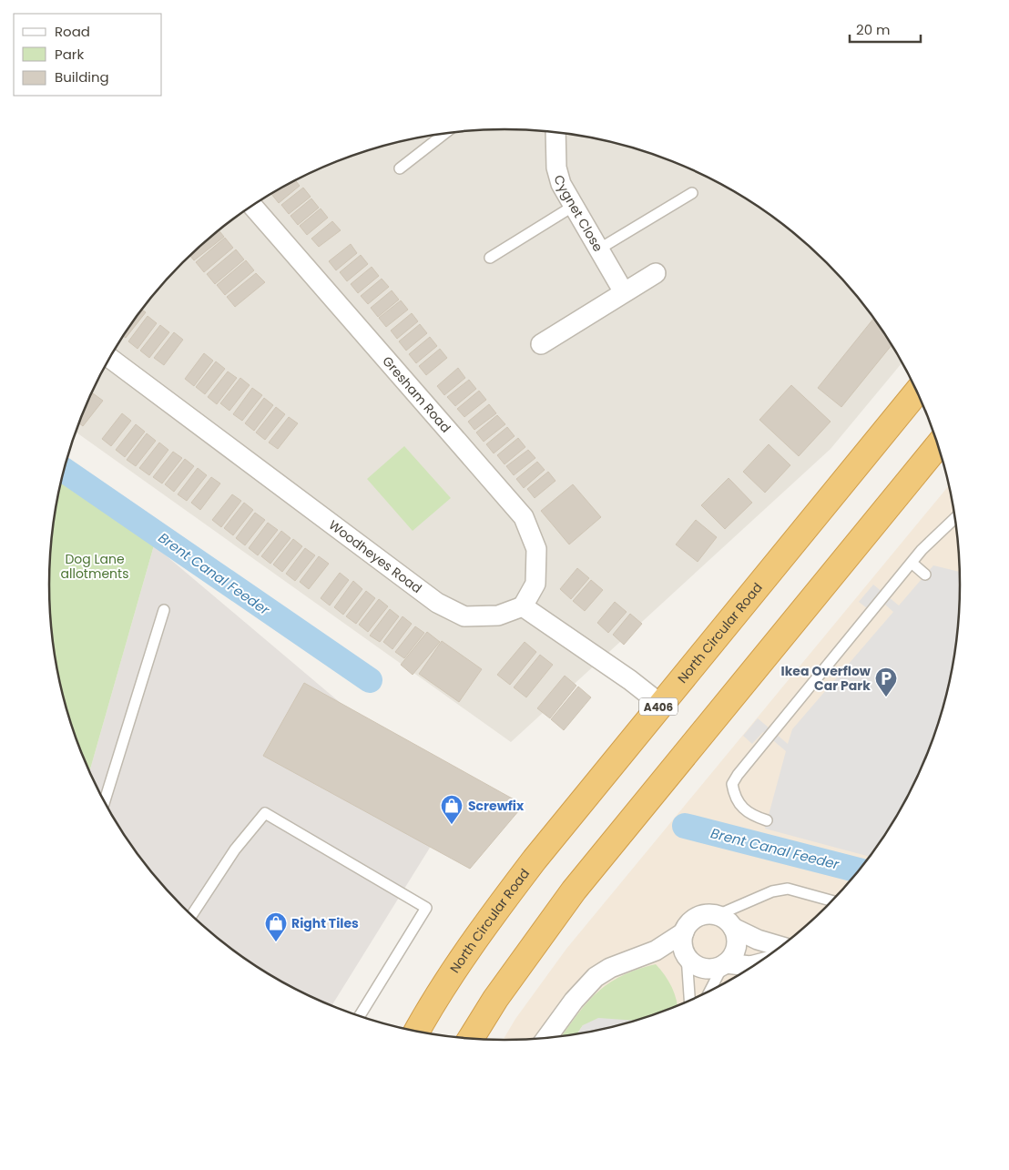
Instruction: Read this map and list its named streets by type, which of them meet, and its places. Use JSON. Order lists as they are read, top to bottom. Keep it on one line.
{"streets":{"highway":["North Circular Road","A406"],"street":["Cygnet Close","Gresham Road","Woodheyes Road"]},"crossings":[["Gresham Road","Woodheyes Road"]],"water":["Brent Canal Feeder"],"parks":["Dog Lane allotments"],"places":{"parking":["Ikea Overflow Car Park"],"shop":["Screwfix","Right Tiles"]},"legend":["Road","Park","Building"],"scale_bar":"20 m"}
